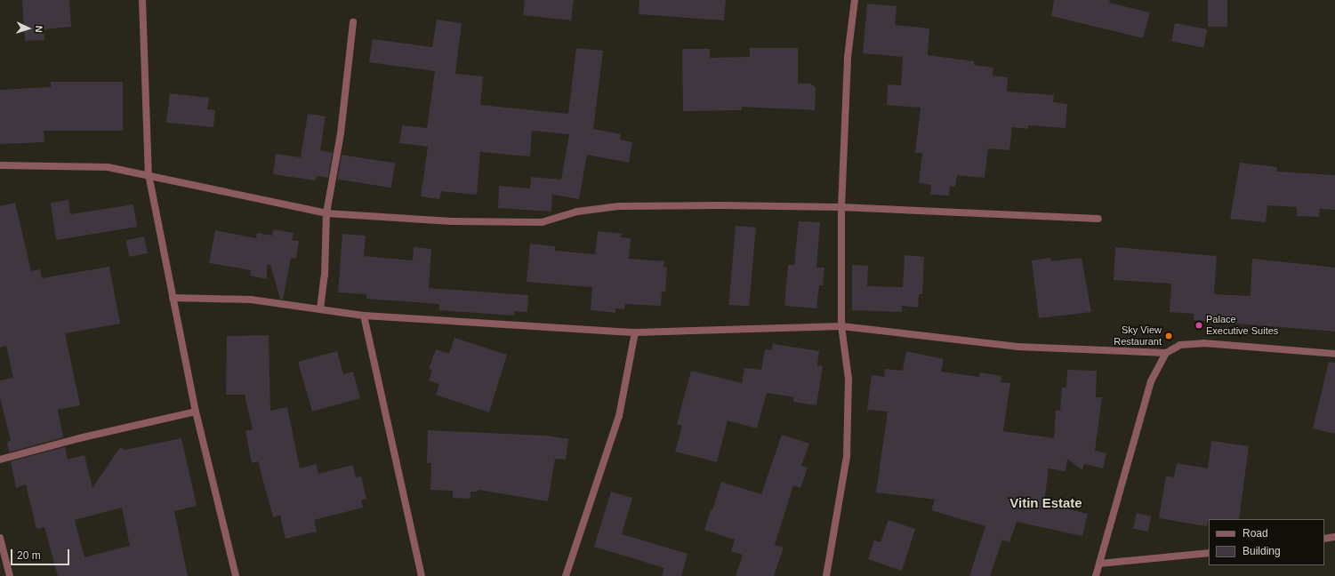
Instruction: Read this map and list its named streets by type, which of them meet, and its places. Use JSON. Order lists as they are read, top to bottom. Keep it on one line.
{"districts":["Vitin Estate"],"places":["Palace Executive Suites","Sky View Restaurant"],"legend":["Road","Building"],"scale_bar":"20 m","north":"right"}
